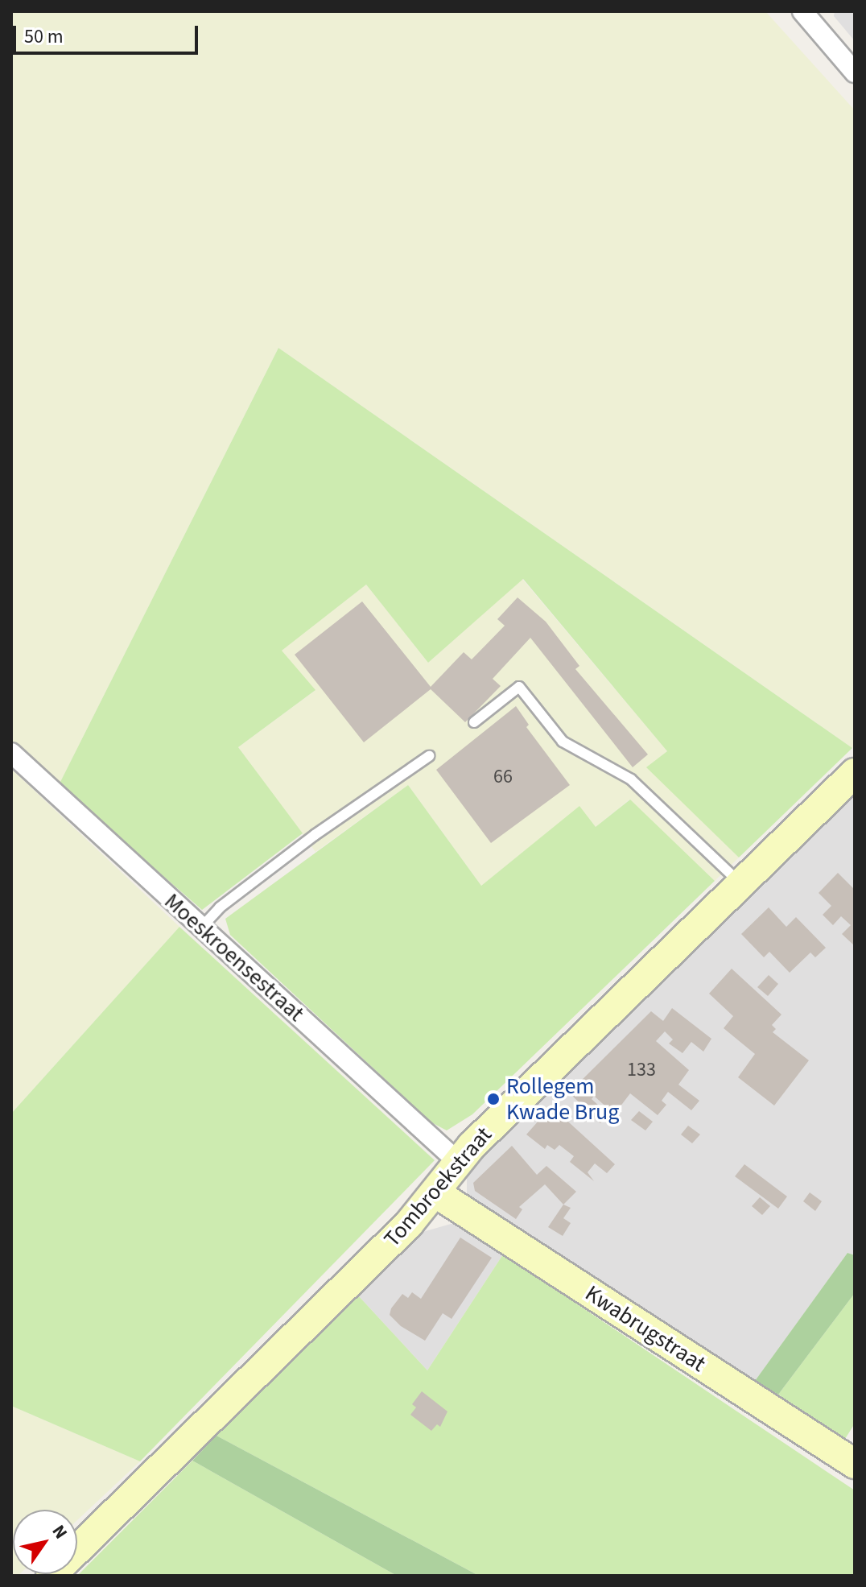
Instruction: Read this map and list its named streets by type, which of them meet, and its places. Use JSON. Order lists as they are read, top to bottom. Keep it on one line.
{"streets":{"street":["Moeskroensestraat","Tombroekstraat","Kwabrugstraat"]},"crossings":[["Moeskroensestraat","Tombroekstraat"],["Tombroekstraat","Kwabrugstraat"]],"places":["Rollegem Kwade Brug"],"house_numbers":["66","133"],"scale_bar":"50 m","north":"top right"}
